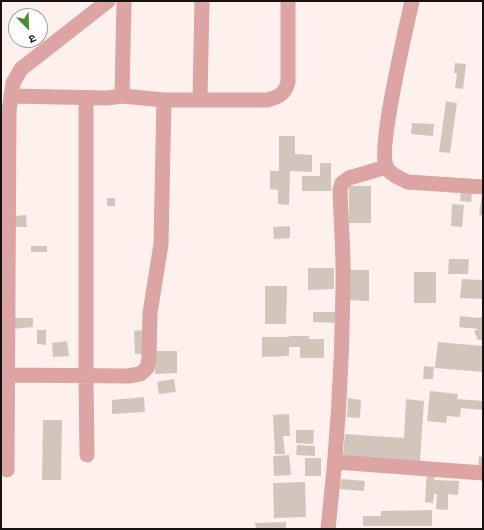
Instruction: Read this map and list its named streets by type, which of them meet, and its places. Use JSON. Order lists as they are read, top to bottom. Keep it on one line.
{"north":"bottom right"}
